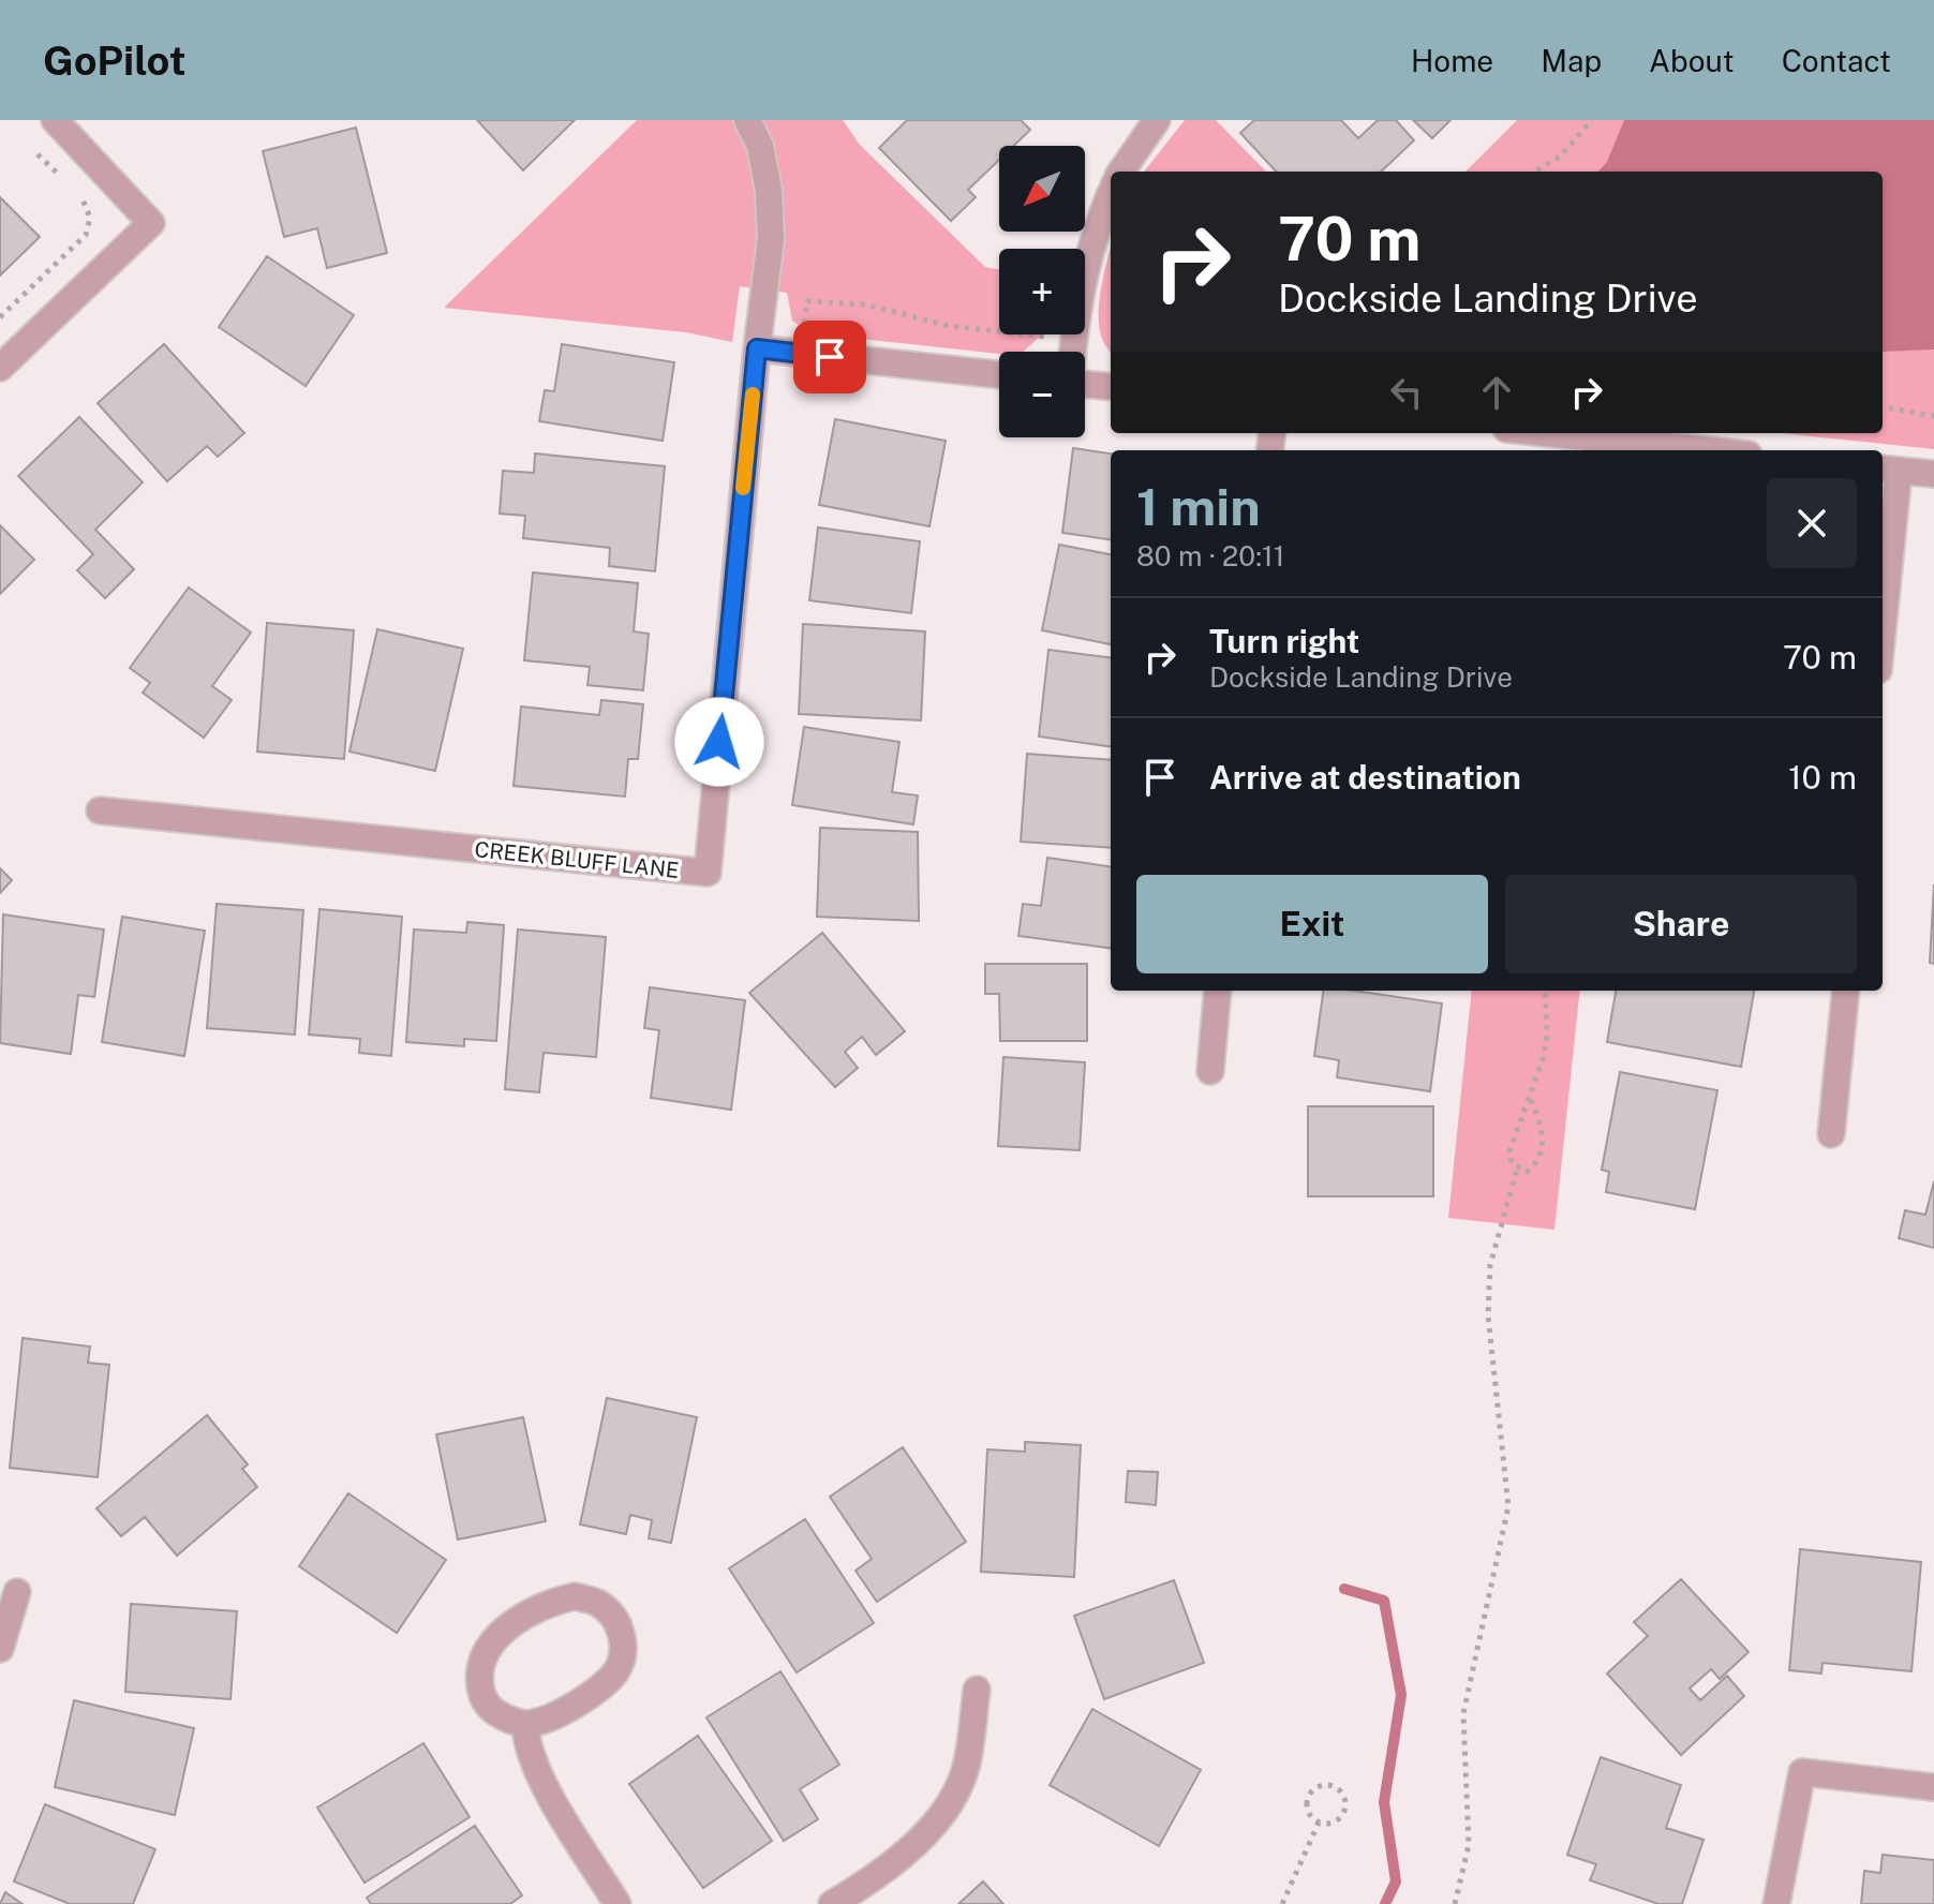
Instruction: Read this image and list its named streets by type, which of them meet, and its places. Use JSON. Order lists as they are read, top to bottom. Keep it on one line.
{"streets":{"street":["CREEK BLUFF LANE"]},"north":"bottom left","page":{"header":"GoPilot","nav":["Home","Map","About","Contact"],"map_buttons":["+","−"],"turn":["70 m","Dockside Landing Drive"],"heading":["1 min","80 m · 20:11"],"list":[{"name":"Turn right","note":"Dockside Landing Drive","value":"70 m"},{"name":"Arrive at destination","value":"10 m"}],"buttons":["Exit","Share"]}}
